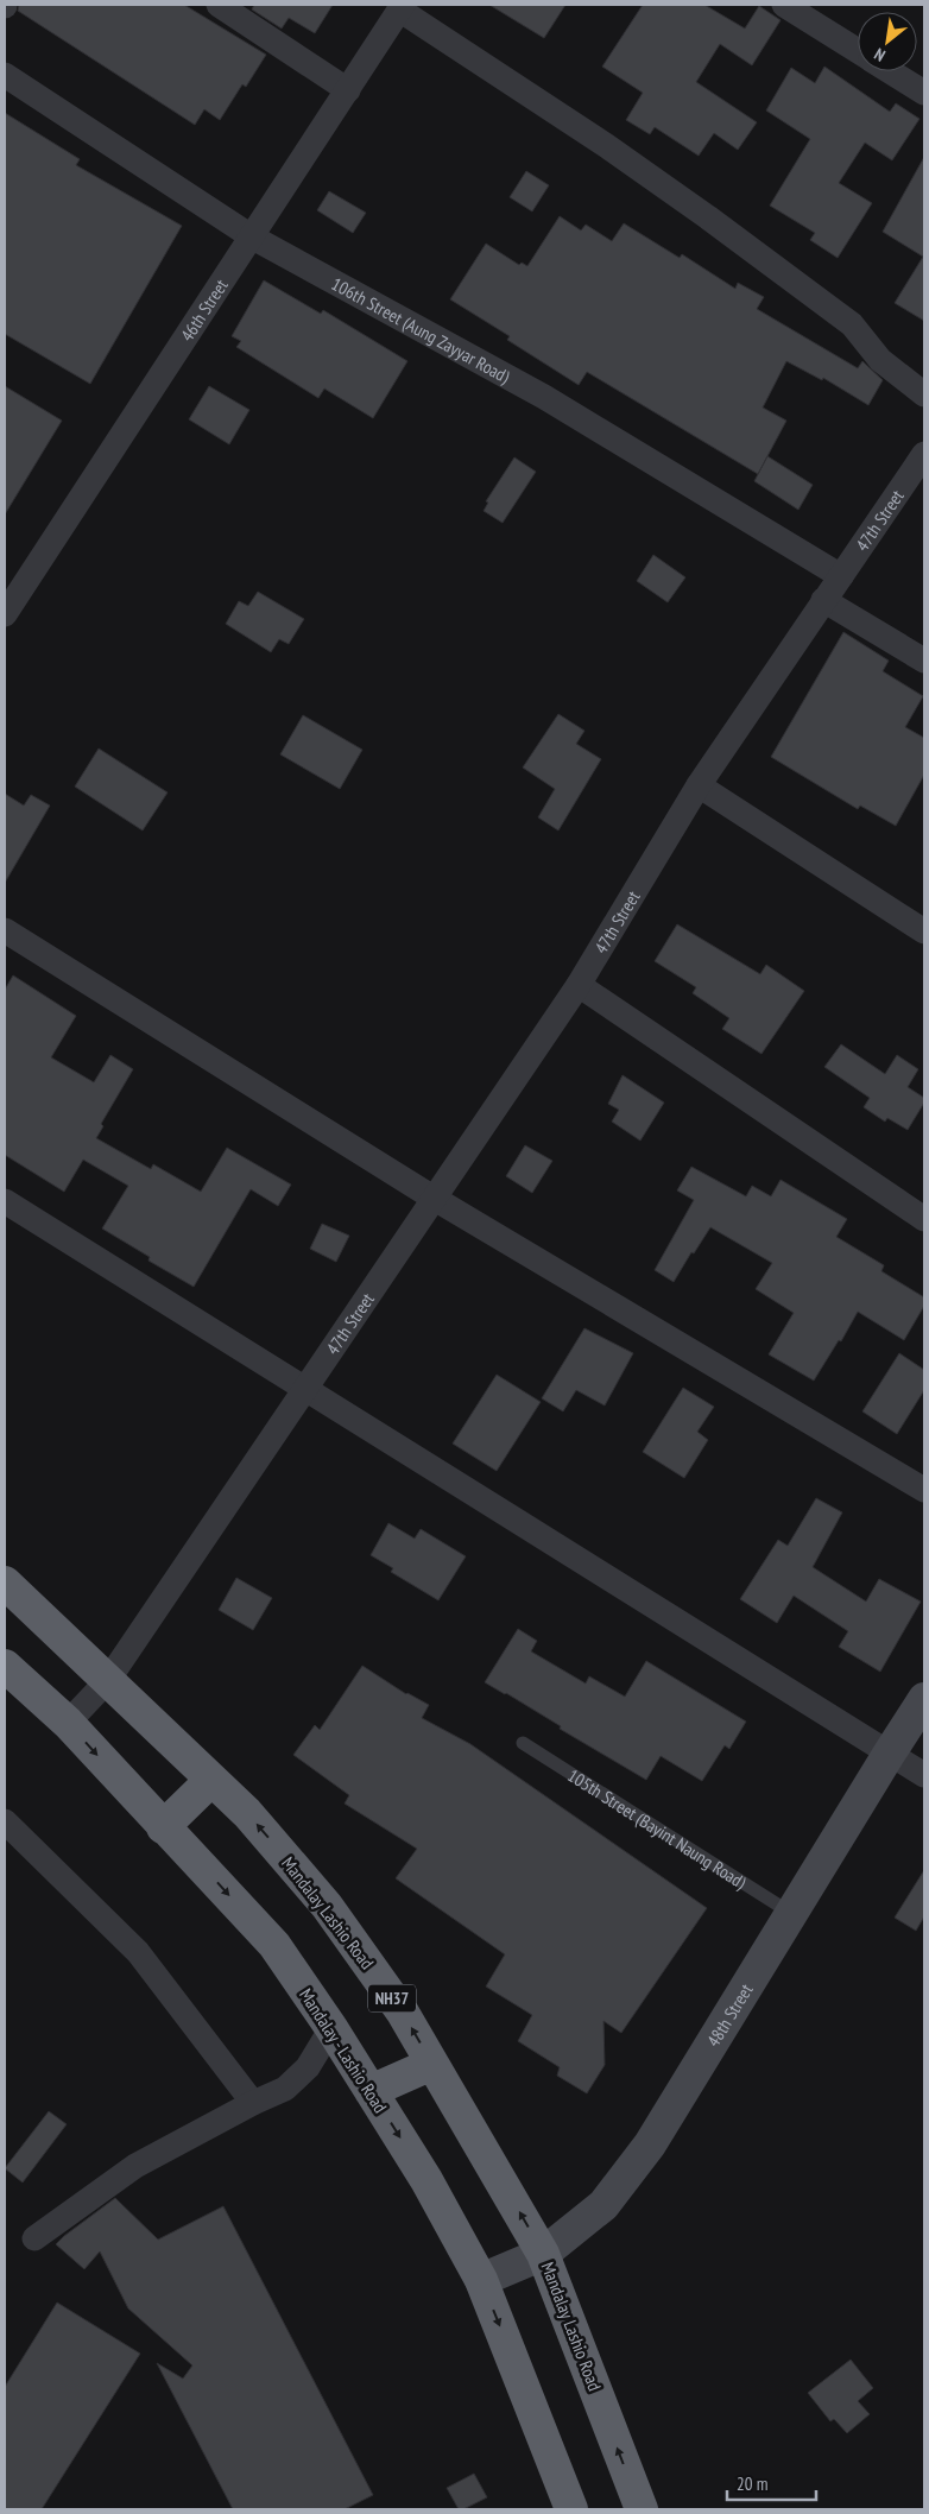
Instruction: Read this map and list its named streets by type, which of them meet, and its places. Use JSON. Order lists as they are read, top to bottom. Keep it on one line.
{"streets":{"highway":["Mandalay Lashio Road","NH37","Mandalay - Lashio Road"],"main road":["48th Street"],"street":["46th Street","106th Street (Aung Zayyar Road)","47th Street"],"lane":["105th Street (Bayint Naung Road)"]},"crossings":[["46th Street","106th Street (Aung Zayyar Road)"],["106th Street (Aung Zayyar Road)","47th Street"],["47th Street","Mandalay Lashio Road"],["47th Street","Mandalay - Lashio Road"],["105th Street (Bayint Naung Road)","48th Street"],["Mandalay Lashio Road","48th Street"],["48th Street","Mandalay - Lashio Road"]],"one_way":["Mandalay Lashio Road","Mandalay - Lashio Road"],"scale_bar":"20 m","north":"bottom left"}
